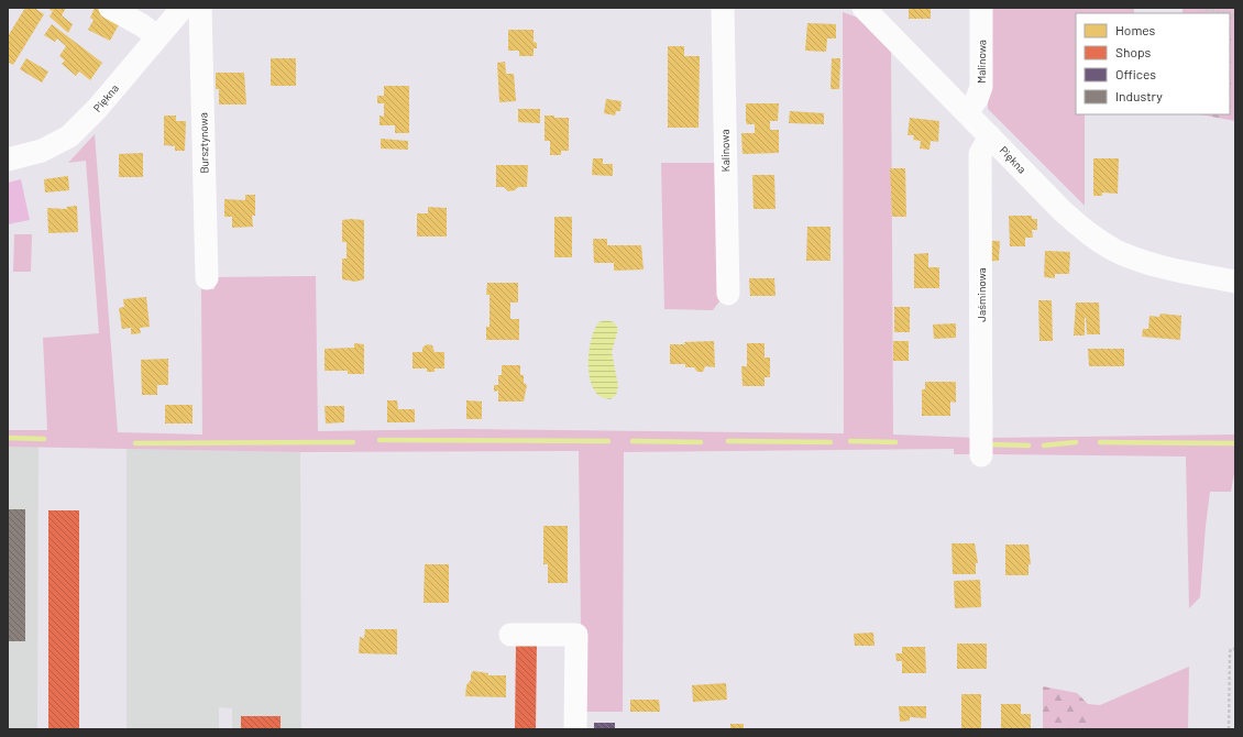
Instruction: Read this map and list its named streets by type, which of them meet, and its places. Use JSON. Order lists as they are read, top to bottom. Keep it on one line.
{"streets":{"street":["Malinowa","Piękna","Bursztynowa","Kalinowa","Jaśminowa"]},"crossings":[["Malinowa","Piękna"],["Piękna","Jaśminowa"]],"legend":["Homes","Shops","Offices","Industry"]}
